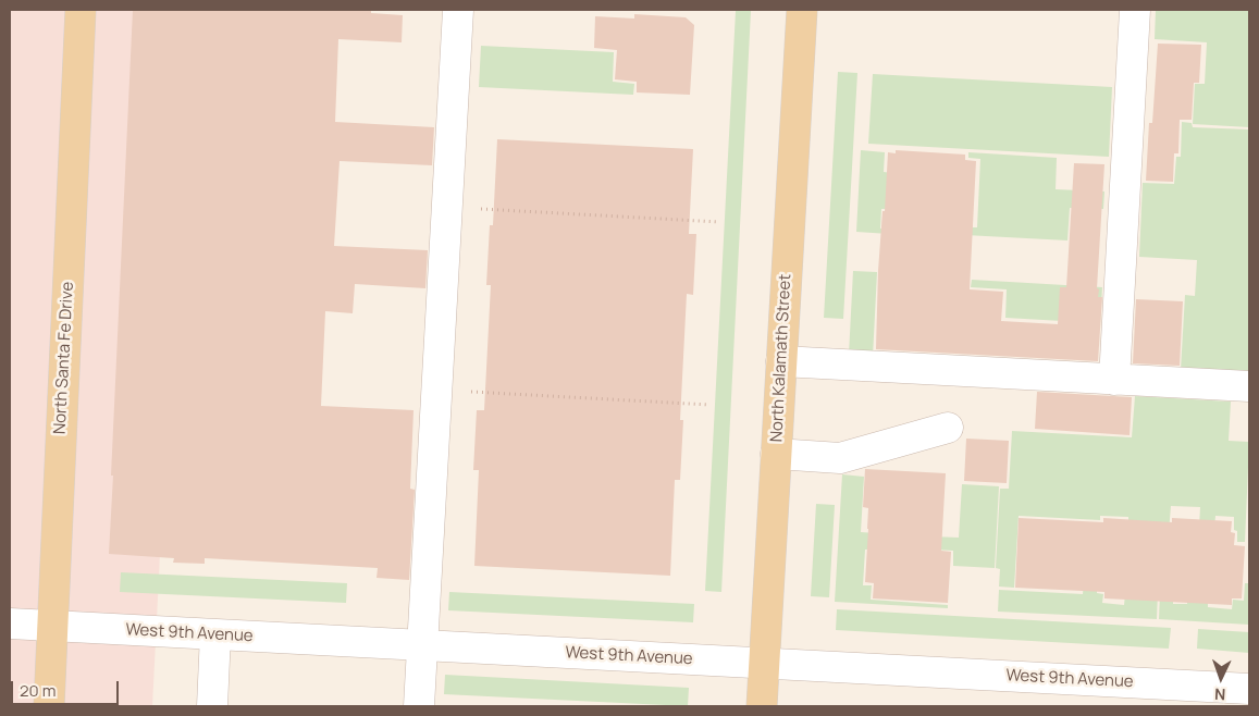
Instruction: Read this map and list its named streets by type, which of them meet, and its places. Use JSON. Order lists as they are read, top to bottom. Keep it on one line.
{"streets":{"main road":["North Santa Fe Drive","North Kalamath Street"],"street":["West 9th Avenue"]},"crossings":[["North Santa Fe Drive","West 9th Avenue"],["North Kalamath Street","West 9th Avenue"]],"scale_bar":"20 m","north":"bottom"}
